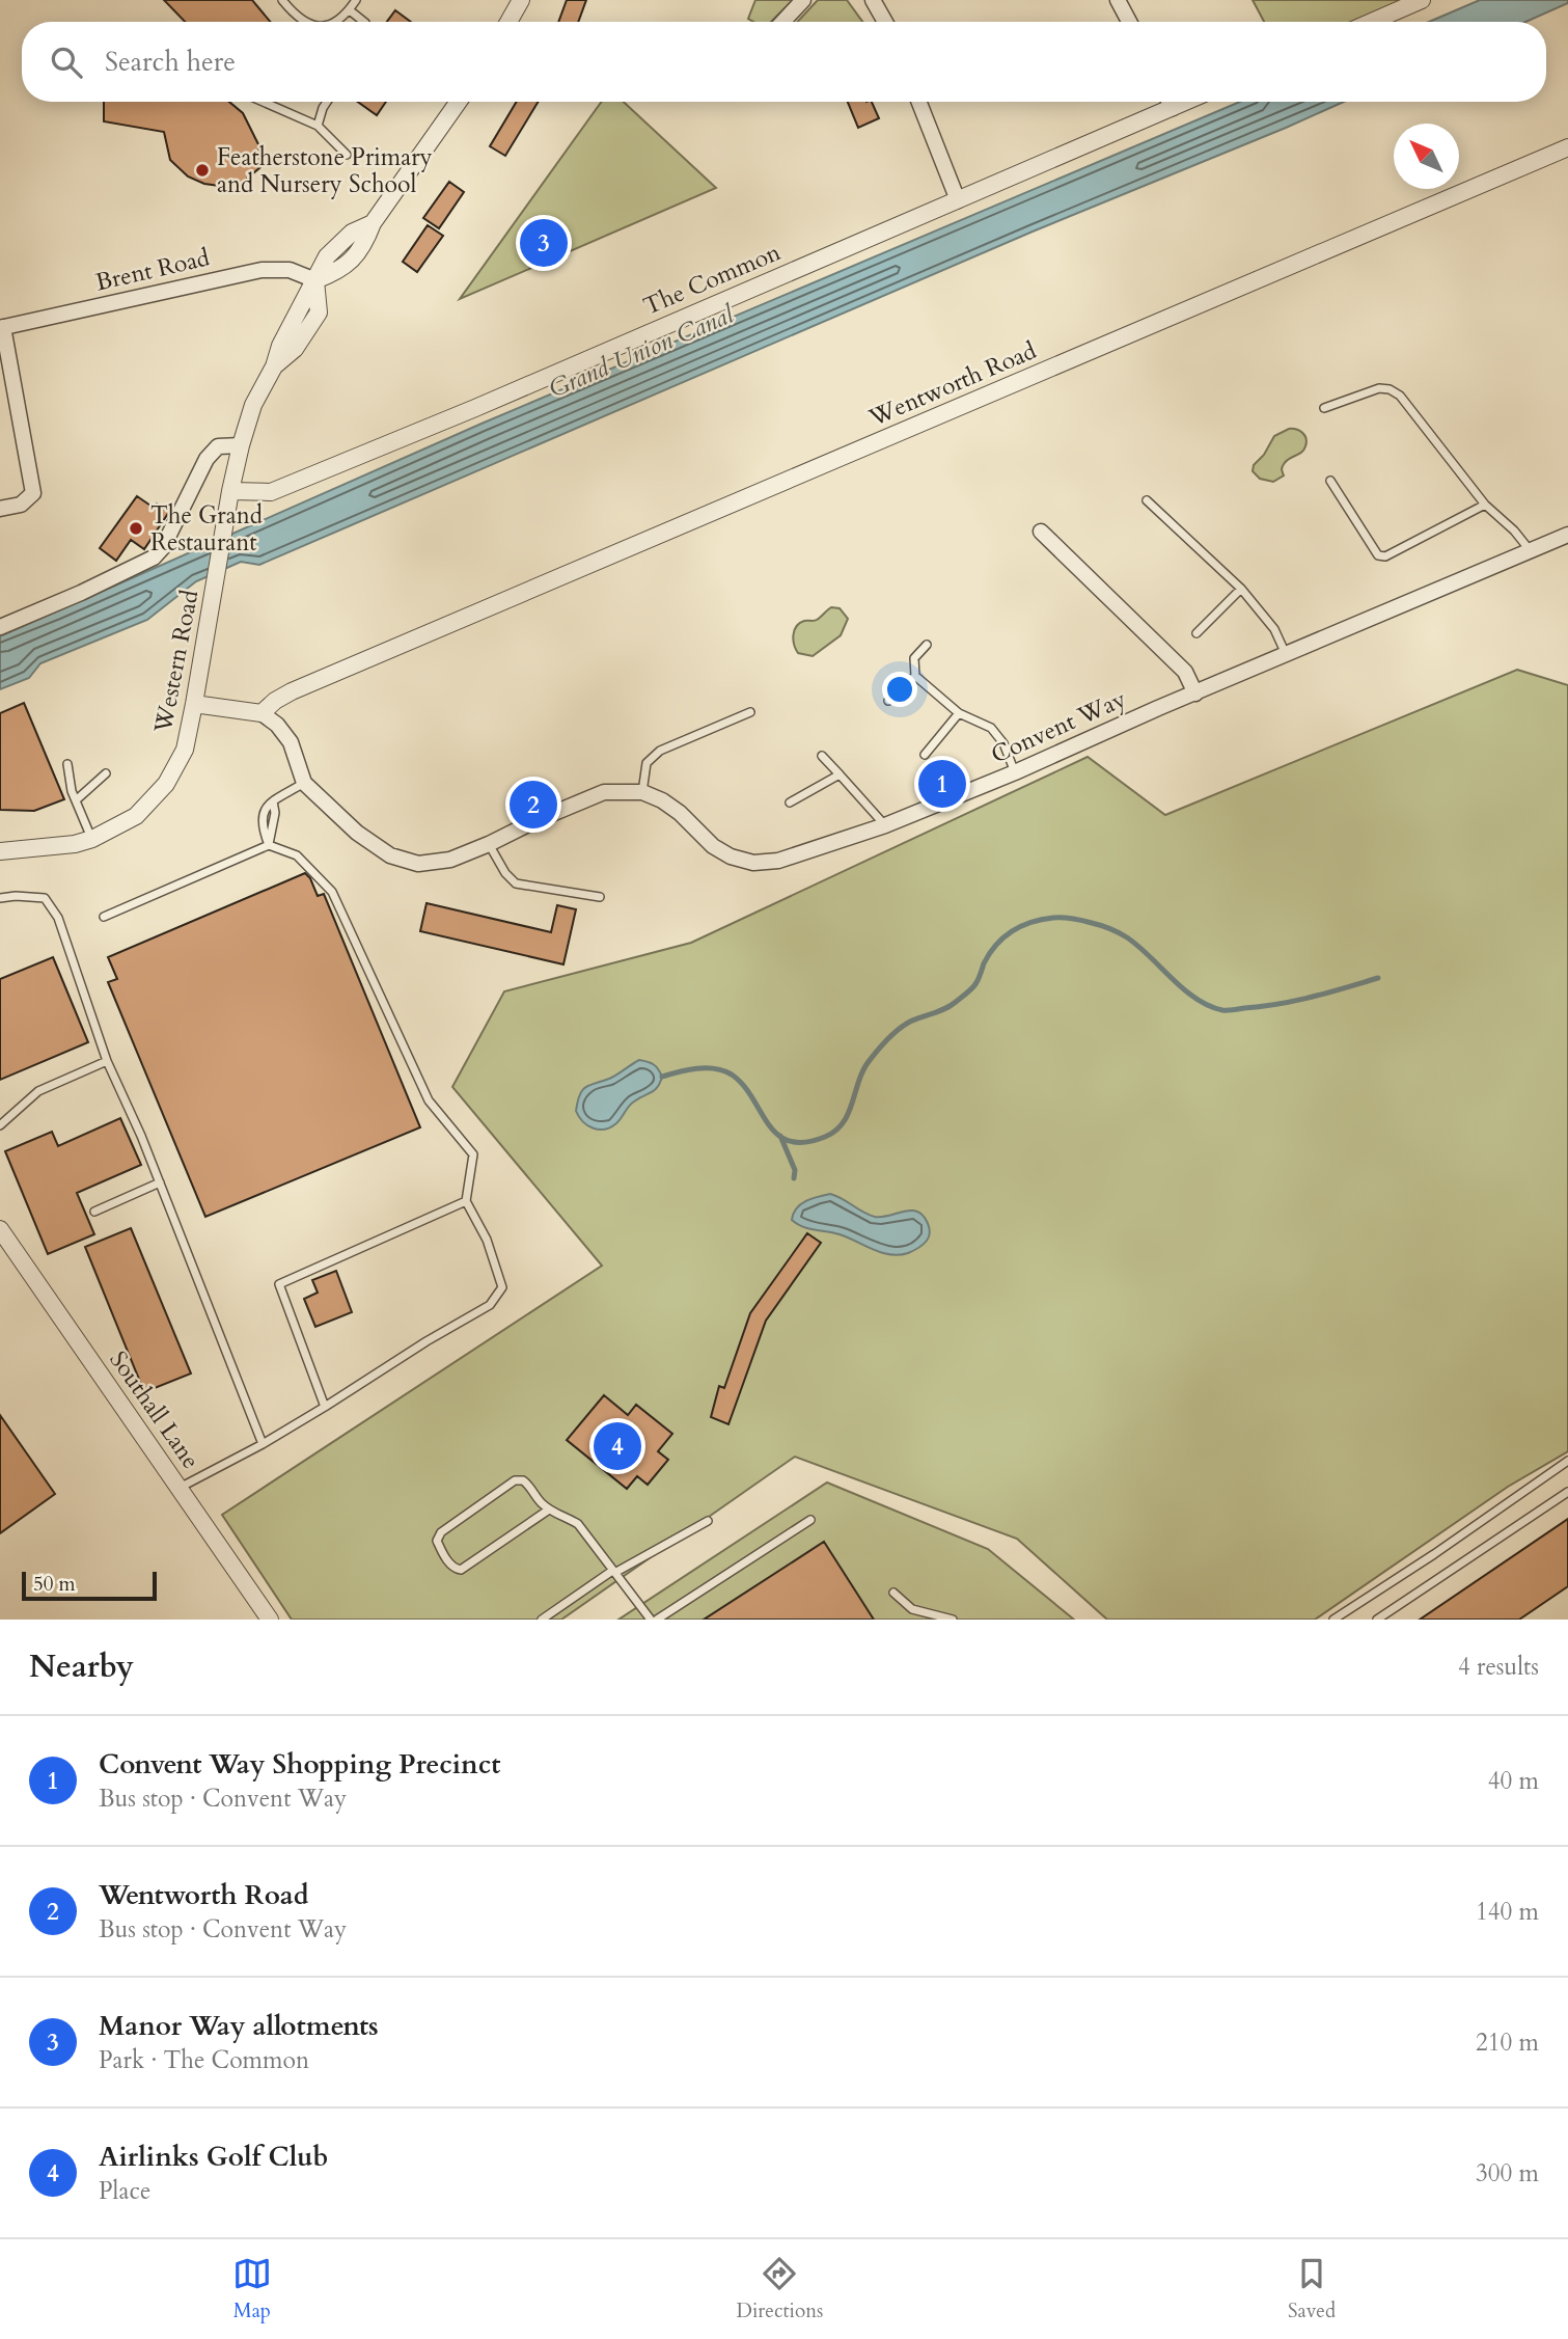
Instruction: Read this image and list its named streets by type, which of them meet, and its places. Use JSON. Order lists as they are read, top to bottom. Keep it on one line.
{"streets":{"street":["Brent Road","The Common","Wentworth Road","Western Road","Convent Way","Southall Lane"]},"crossings":[["Brent Road","Western Road"],["The Common","Western Road"],["Wentworth Road","Convent Way"]],"water":["Grand Union Canal"],"places":["Featherstone Primary and Nursery School","The Grand Restaurant"],"scale_bar":"50 m","north":"top left","page":{"search":"Search here","pins":["3","1","2","4"],"scale":"50 m","heading":["Nearby","4 results"],"list":[{"mark":"1","name":"Convent Way Shopping Precinct","note":"Bus stop · Convent Way","value":"40 m"},{"mark":"2","name":"Wentworth Road","note":"Bus stop · Convent Way","value":"140 m"},{"mark":"3","name":"Manor Way allotments","note":"Park · The Common","value":"210 m"},{"mark":"4","name":"Airlinks Golf Club","note":"Place","value":"300 m"}],"nav":["Map","Directions","Saved"]}}
